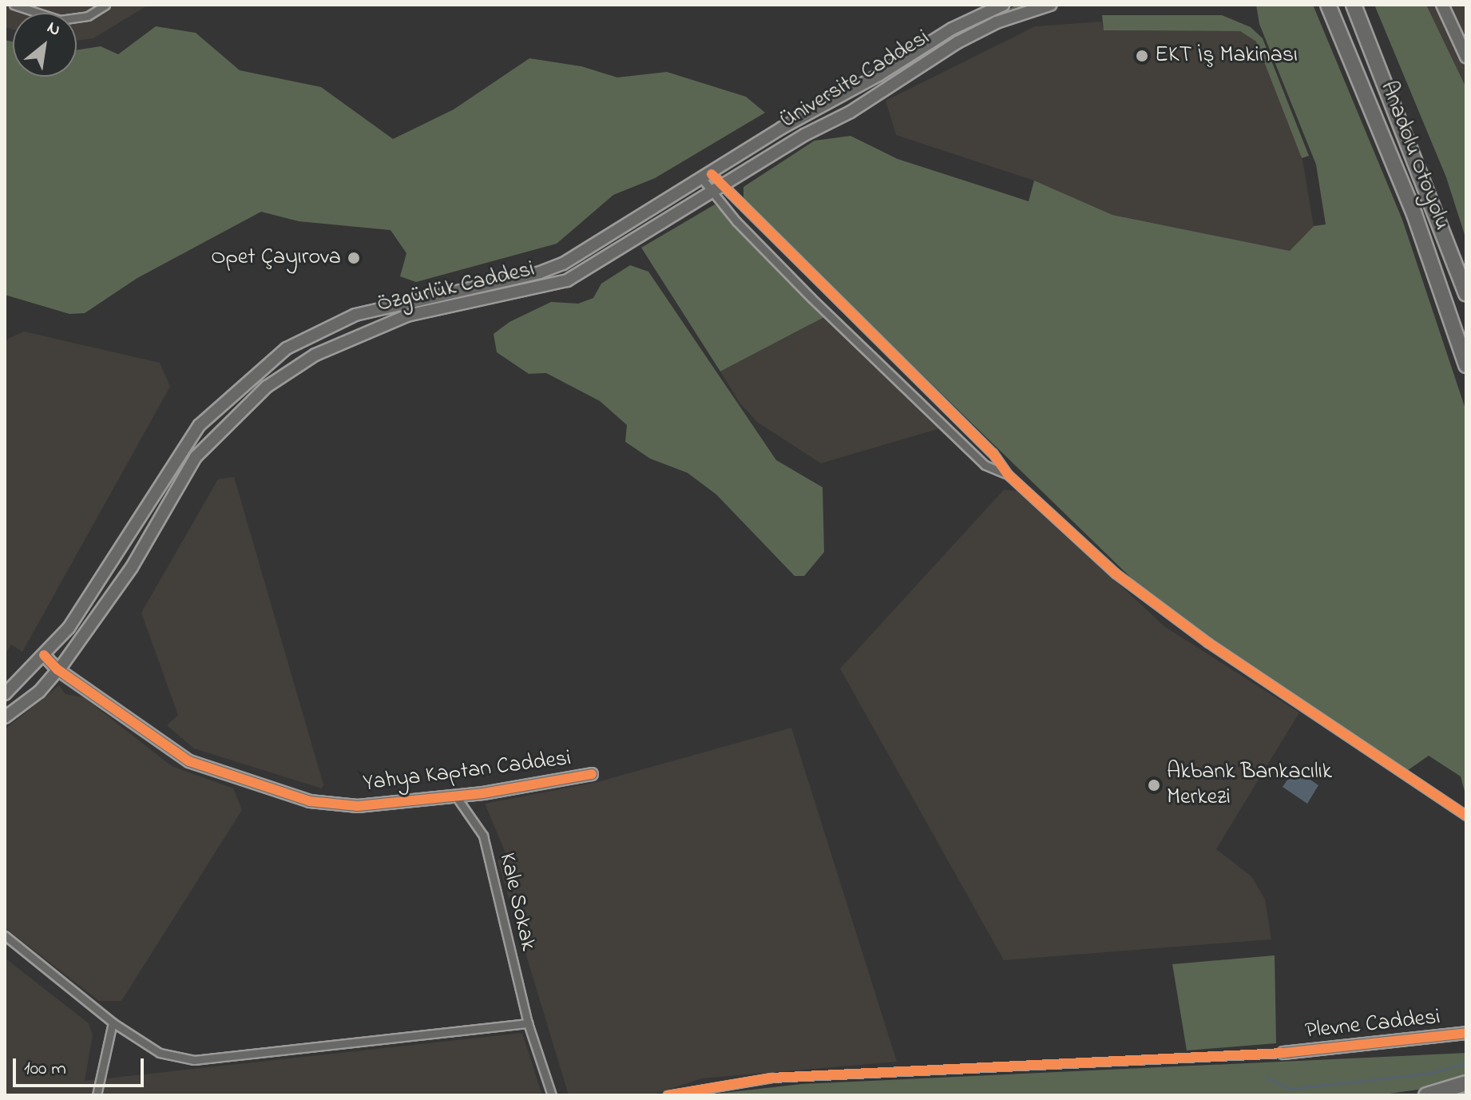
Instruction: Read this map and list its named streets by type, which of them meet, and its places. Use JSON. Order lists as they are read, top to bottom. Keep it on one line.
{"streets":{"highway":["Anadolu Otoyolu"],"main road":["Üniversite Caddesi","Özgürlük Caddesi","Yahya Kaptan Caddesi","Plevne Caddesi"],"street":["Kale Sokak"]},"crossings":[["Üniversite Caddesi","Özgürlük Caddesi"],["Özgürlük Caddesi","Yahya Kaptan Caddesi"],["Yahya Kaptan Caddesi","Kale Sokak"]],"places":["EKT İş Makinası","Opet Çayırova","Akbank Bankacılık Merkezi"],"scale_bar":"100 m","north":"top right"}
